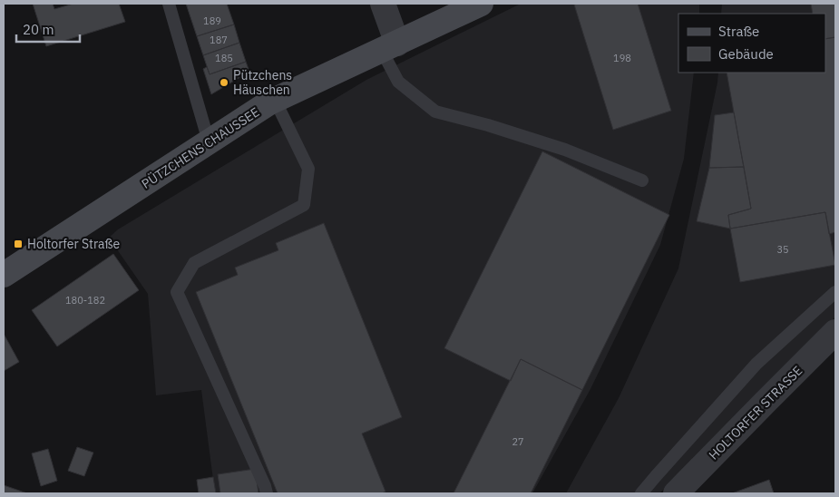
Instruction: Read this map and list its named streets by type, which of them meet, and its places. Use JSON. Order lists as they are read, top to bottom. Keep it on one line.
{"streets":{"street":["PÜTZCHENS CHAUSSEE","HOLTORFER STRASSE"]},"places":{"other":["Pützchens Häuschen"],"transit":["Holtorfer Straße"]},"house_numbers":["189","187","185","198","35","180-182","27"],"legend":["Straße","Gebäude"],"scale_bar":"20 m"}
